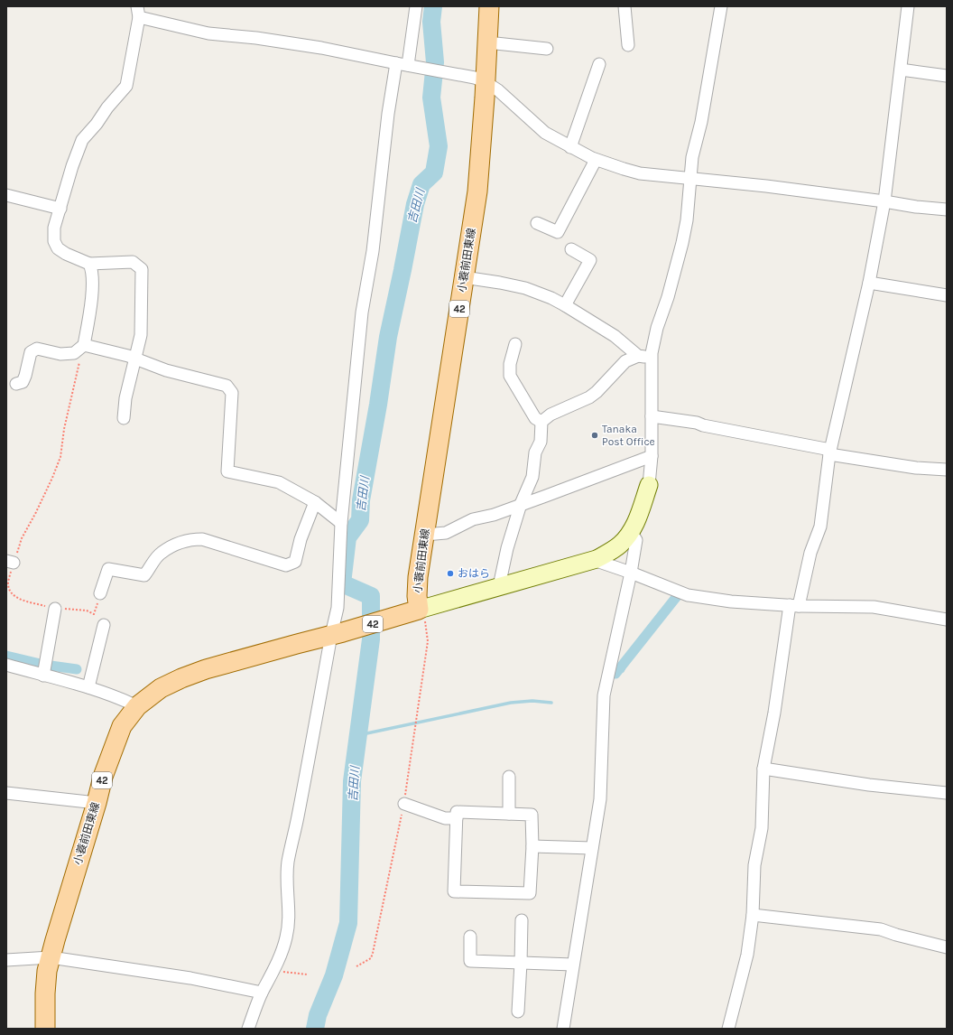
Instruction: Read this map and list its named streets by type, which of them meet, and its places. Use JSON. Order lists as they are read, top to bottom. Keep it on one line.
{"streets":{"main road":["小蓑前田東線","42"]},"water":["吉田川"],"places":["Tanaka Post Office","おはら"]}
